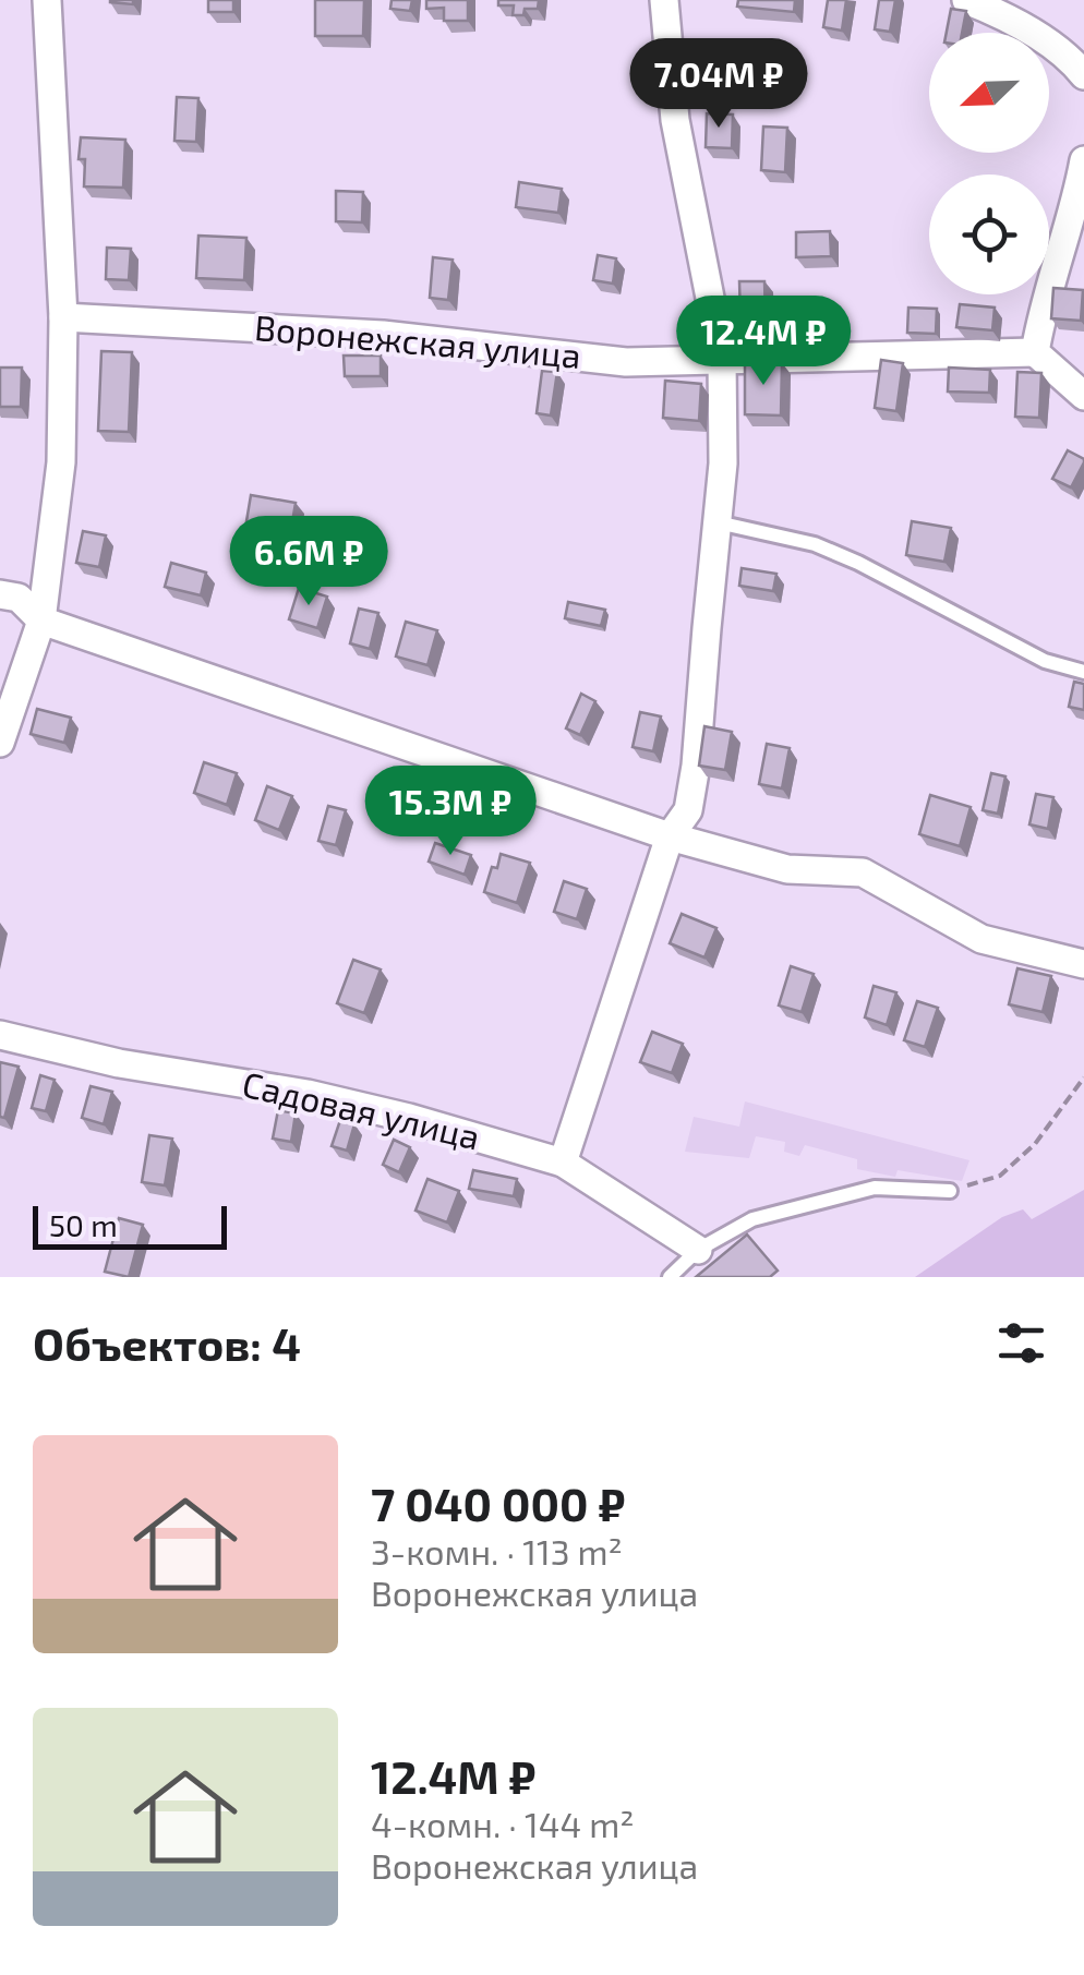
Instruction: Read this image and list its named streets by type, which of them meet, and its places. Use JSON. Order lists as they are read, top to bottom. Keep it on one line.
{"streets":{"street":["Воронежская улица","Садовая улица"]},"scale_bar":"50 m","north":"bottom left","page":{"price":["7.04M ₽","12.4M ₽","6.6M ₽","15.3M ₽"],"scale":"50 m","heading":"Объектов: 4","list":[{"name":"7 040 000 ₽","note":"3-комн. · 113 m² · Воронежская улица"},{"name":"12.4M ₽","note":"4-комн. · 144 m² · Воронежская улица"}]}}
